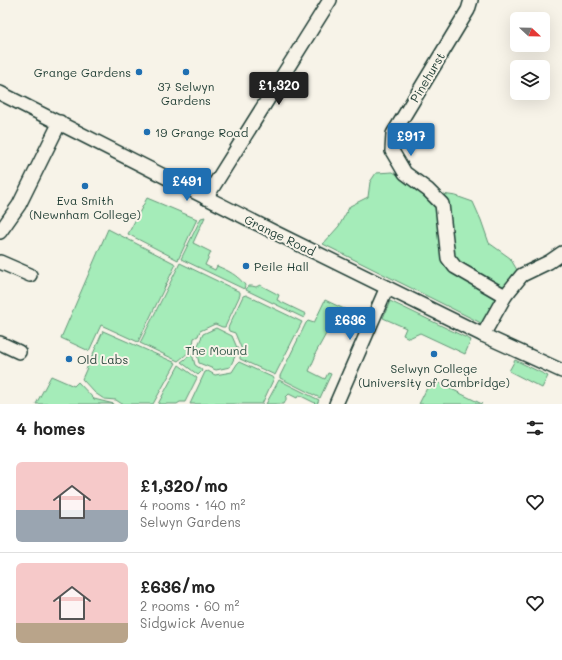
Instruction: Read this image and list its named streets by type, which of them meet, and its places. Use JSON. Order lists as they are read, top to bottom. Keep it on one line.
{"streets":{"street":["Pinehurst","Grange Road"]},"parks":["The Mound"],"places":["Grange Gardens","37 Selwyn Gardens","19 Grange Road","Eva Smith (Newnham College)","Peile Hall","Selwyn College (University of Cambridge)","Old Labs"],"north":"right","page":{"price":["£1,320","£917","£491","£636"],"heading":"4 homes","list":[{"name":"£1,320/mo","note":"4 rooms · 140 m² · Selwyn Gardens"},{"name":"£636/mo","note":"2 rooms · 60 m² · Sidgwick Avenue"}]}}
